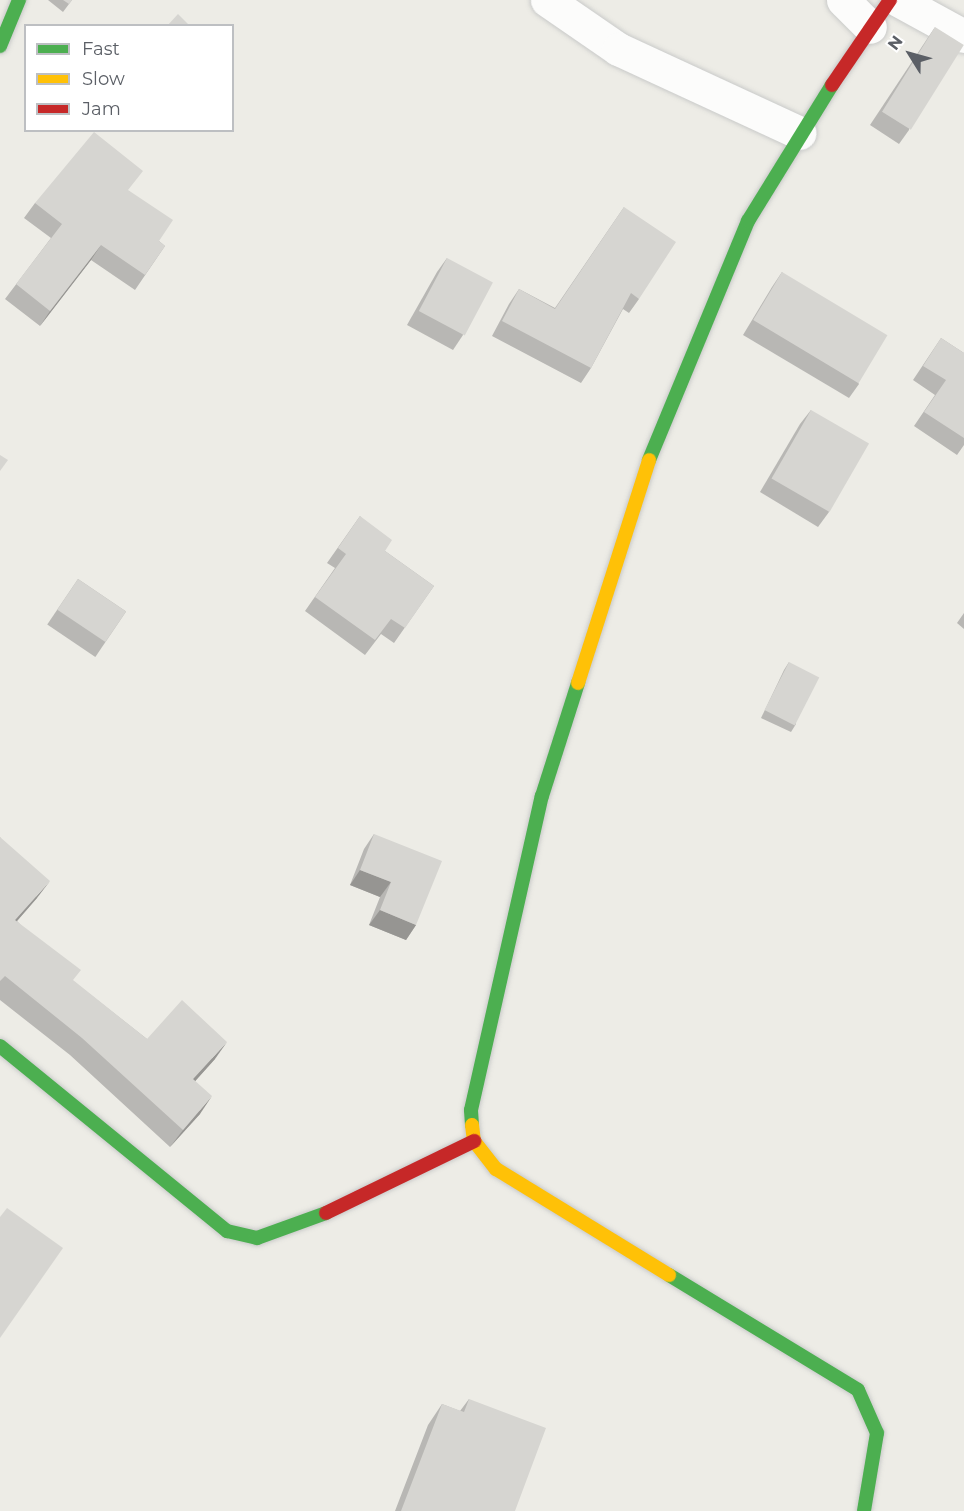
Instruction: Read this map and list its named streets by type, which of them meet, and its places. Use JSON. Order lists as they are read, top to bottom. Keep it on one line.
{"legend":["Fast","Slow","Jam"],"north":"top left"}
